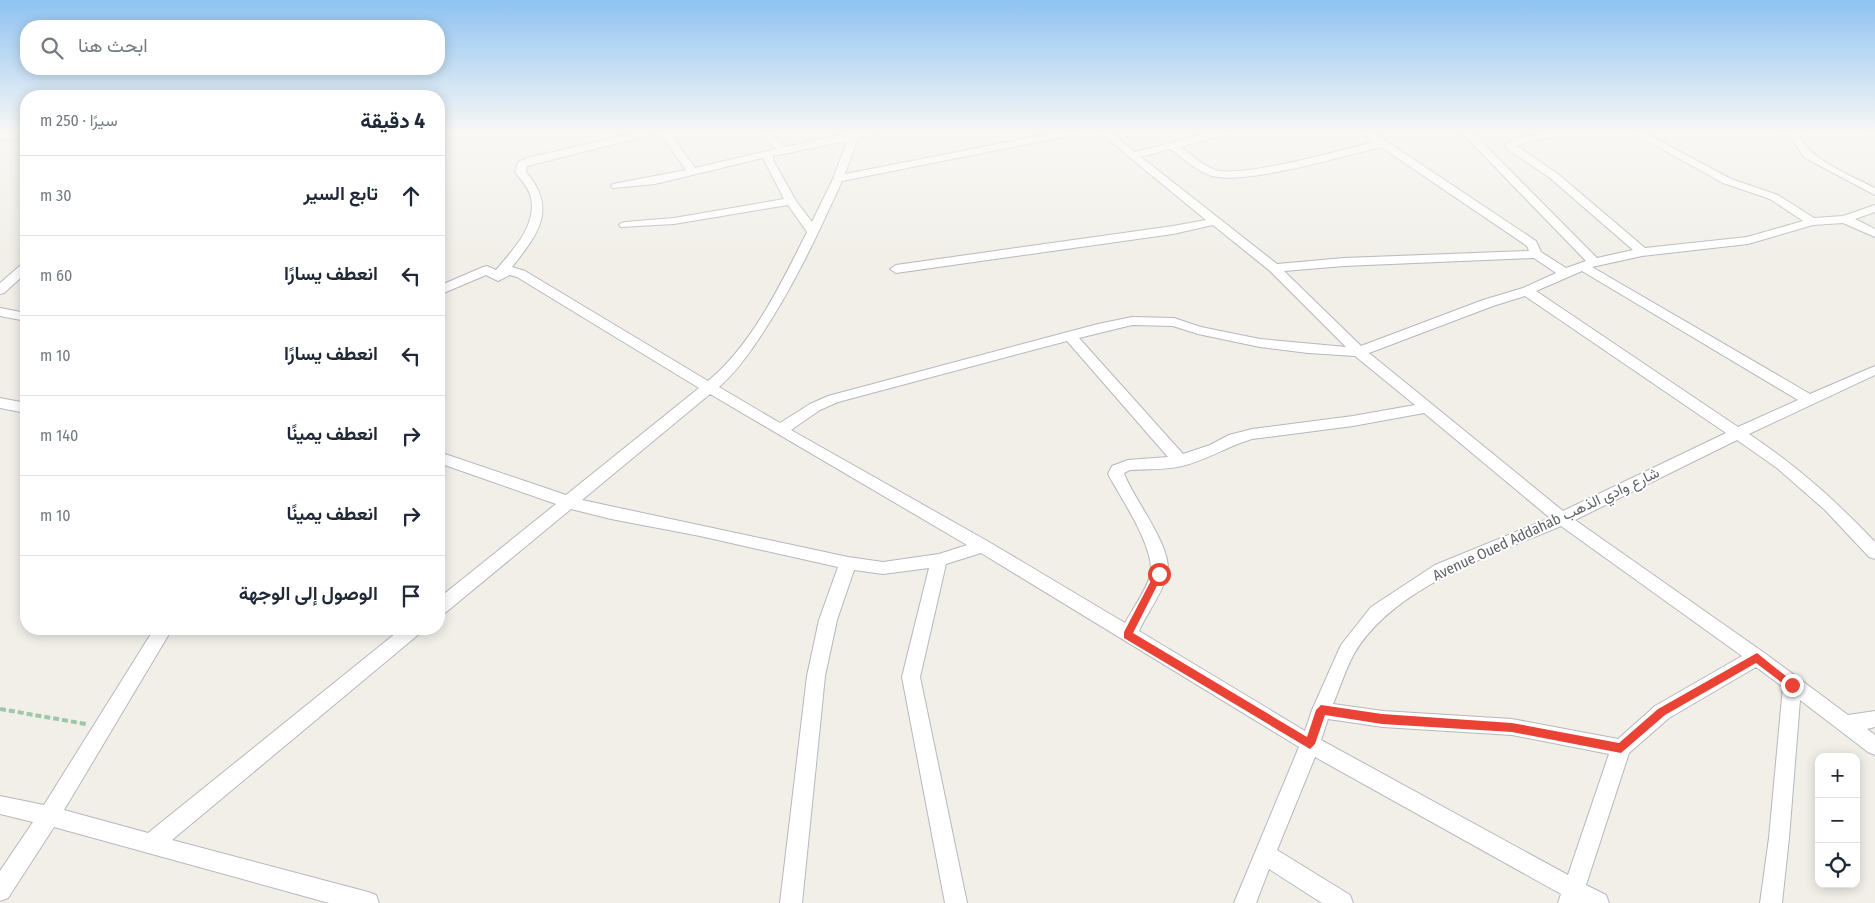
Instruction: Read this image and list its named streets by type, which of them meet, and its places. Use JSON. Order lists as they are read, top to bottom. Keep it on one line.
{"streets":{"street":["Avenue Oued Addahab شارع وادي الذهب"]},"page":{"search":"ابحث هنا","heading":["4 دقيقة","سيرًا · 250 m"],"list":[["تابع السير","30 m"],["انعطف يسارًا","60 m"],["انعطف يسارًا","10 m"],["انعطف يمينًا","140 m"],["انعطف يمينًا","10 m"],"الوصول إلى الوجهة"],"map_buttons":["+","−"]}}
